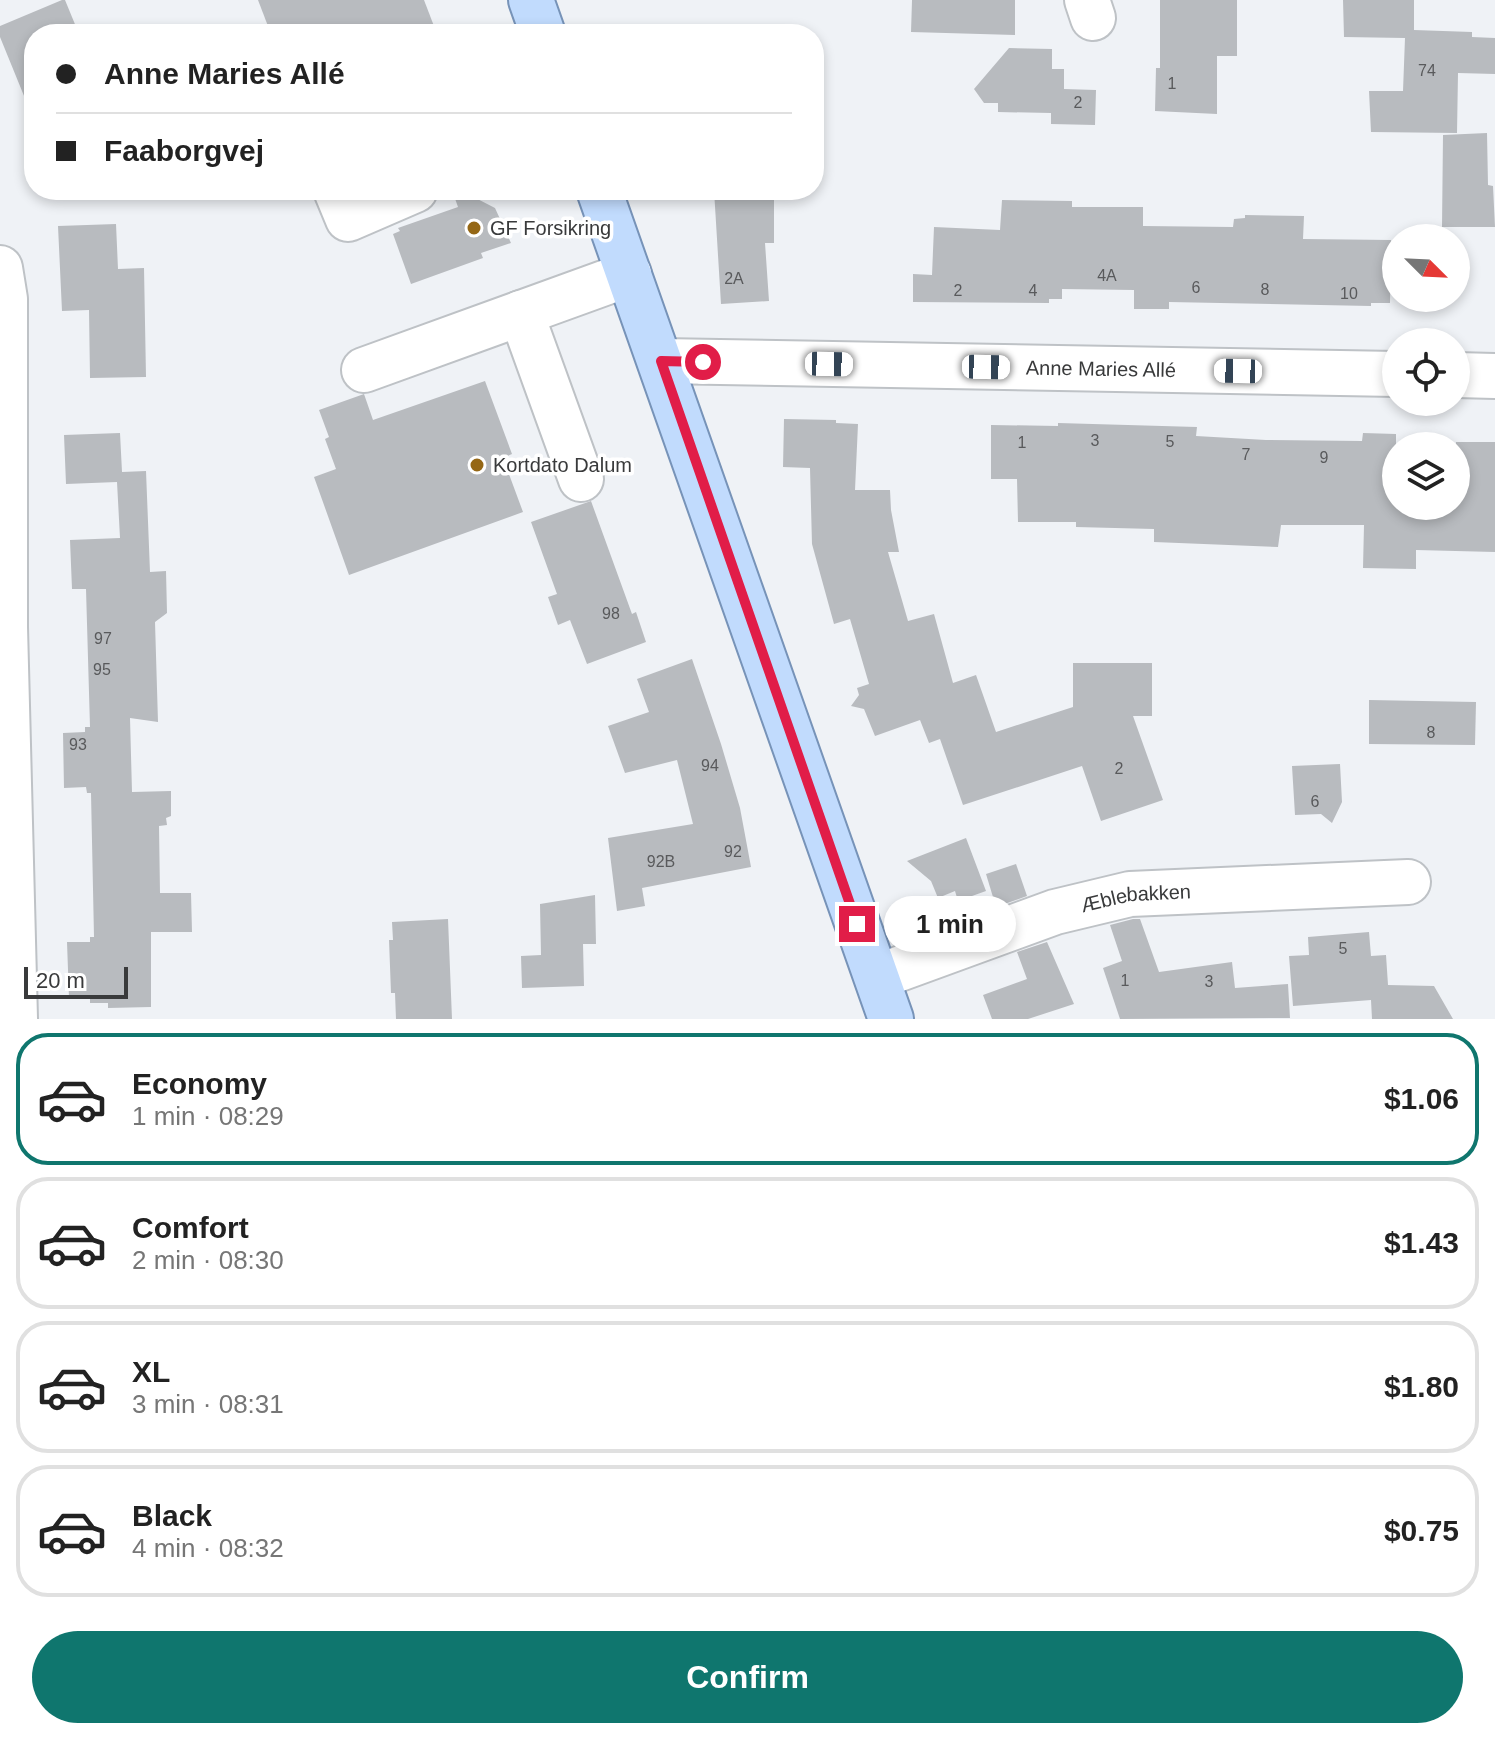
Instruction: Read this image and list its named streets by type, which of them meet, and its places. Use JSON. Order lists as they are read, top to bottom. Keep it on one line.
{"streets":{"street":["Anne Maries Allé","Æblebakken"]},"places":["GF Forsikring","Kortdato Dalum"],"house_numbers":["74","1","2","4A","2A","6","8","2","4","10","3","5","1","7","9","98","97","95","8","93","94","2","6","92","92B","5","1","3"],"scale_bar":"20 m","north":"bottom right","page":{"banner":["Anne Maries Allé","Faaborgvej"],"bubble":"1 min","scale":"20 m","list":[{"name":"Economy","note":"1 min · 08:29","value":"$1.06"},{"name":"Comfort","note":"2 min · 08:30","value":"$1.43"},{"name":"XL","note":"3 min · 08:31","value":"$1.80"},{"name":"Black","note":"4 min · 08:32","value":"$0.75"}],"buttons":"Confirm"}}
